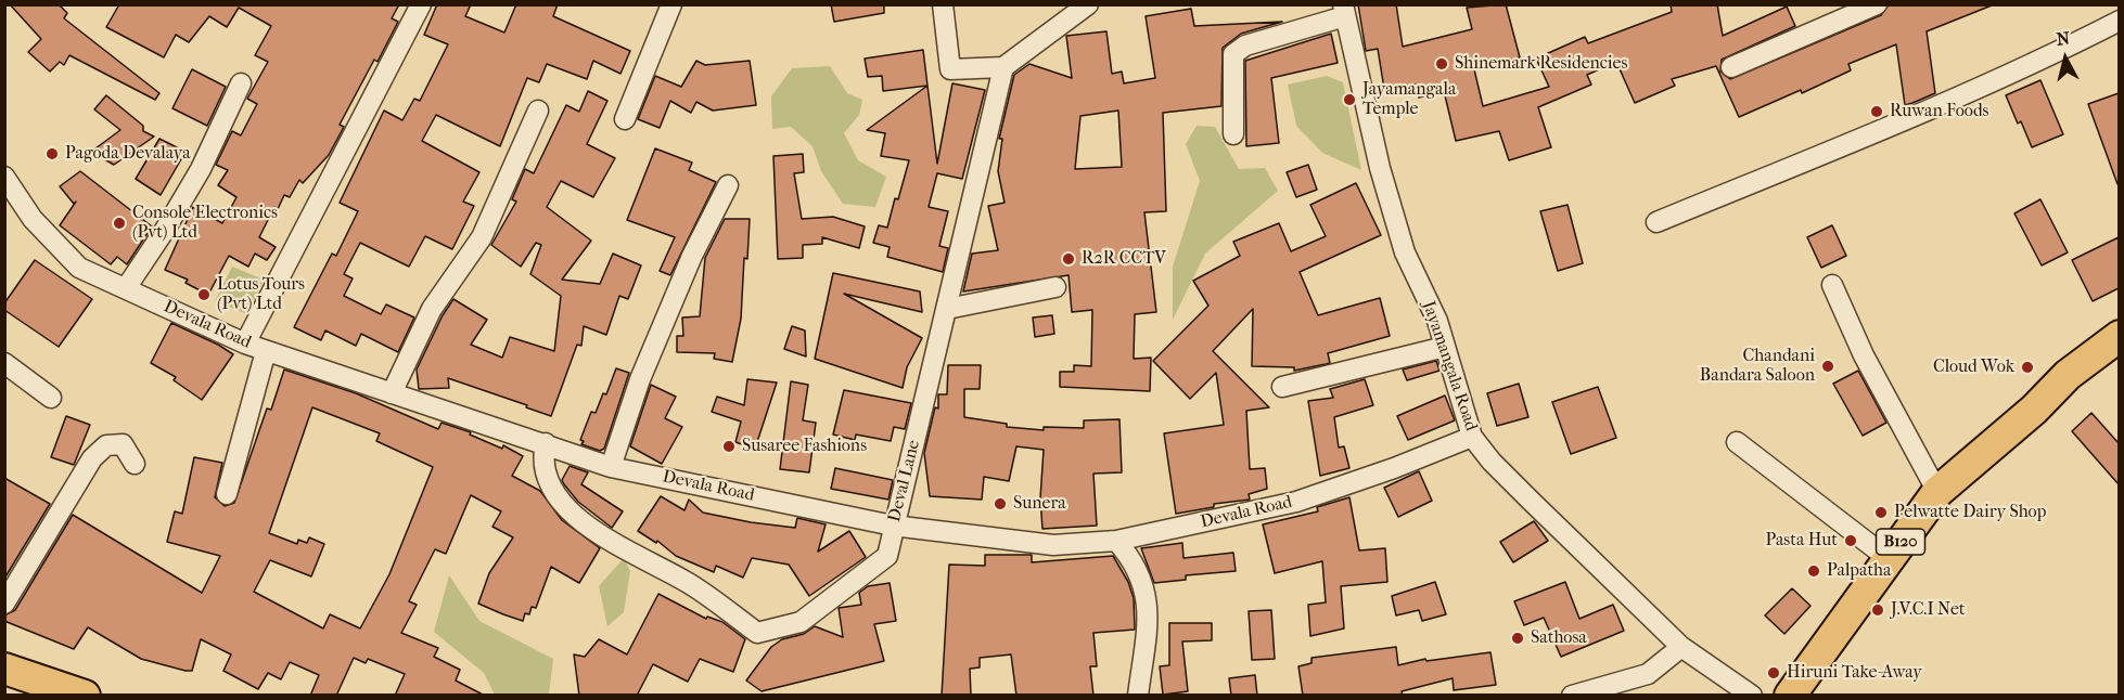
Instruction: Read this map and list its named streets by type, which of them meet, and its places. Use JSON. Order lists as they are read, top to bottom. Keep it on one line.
{"streets":{"main road":["B120"],"street":["Devala Road","Jayamangala Road","Deval Lane"]},"crossings":[["Devala Road","Jayamangala Road"],["Devala Road","Deval Lane"]],"places":["Shinemark Residencies","Jayamangala Temple","Ruwan Foods","Pagoda Devalaya","Console Electronics (Pvt) Ltd","R2R CCTV","Lotus Tours (Pvt) Ltd","Chandani Bandara Saloon","Cloud Wok","Susaree Fashions","Sunera","Pelwatte Dairy Shop","Pasta Hut","Palpatha","J.V.C.I Net","Sathosa","Hiruni Take-Away"],"north":"top"}
